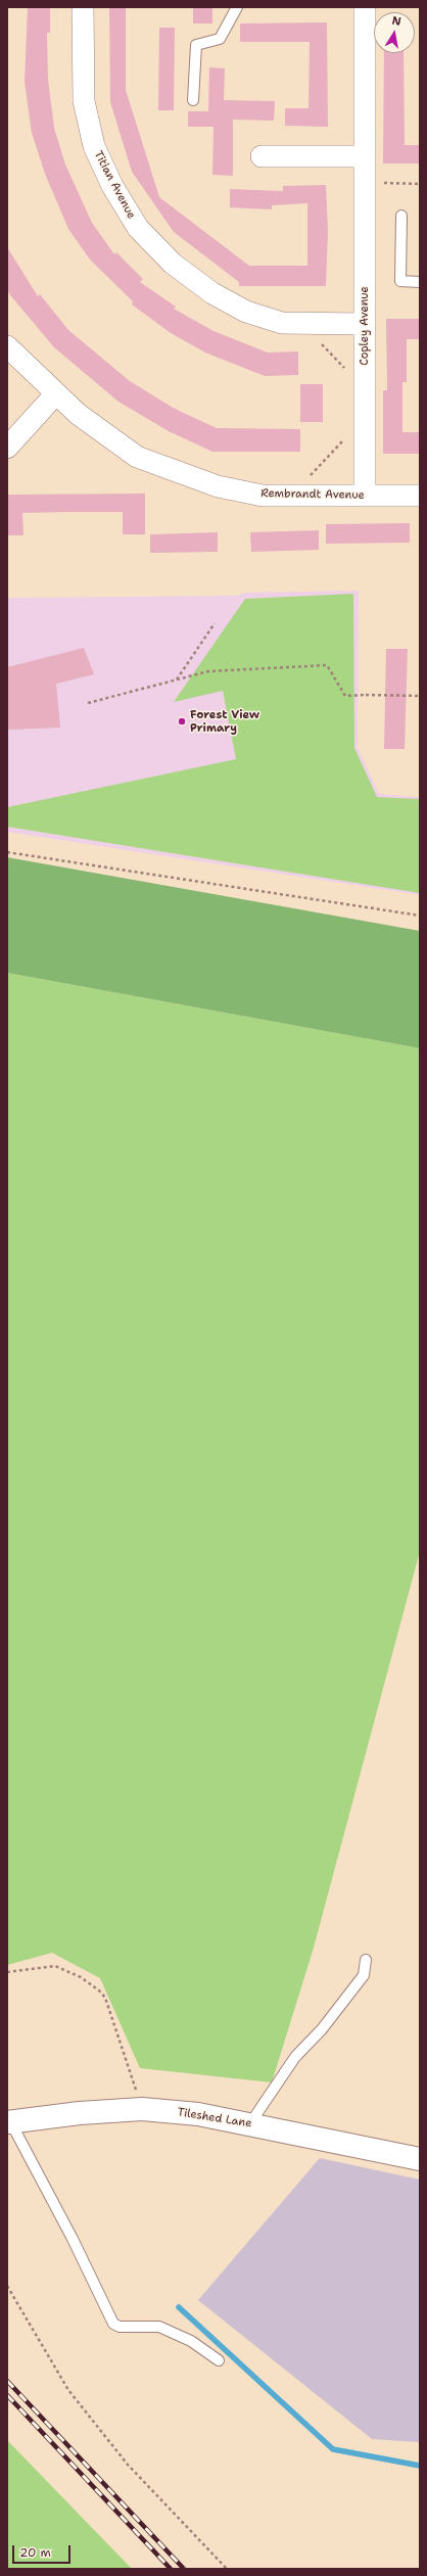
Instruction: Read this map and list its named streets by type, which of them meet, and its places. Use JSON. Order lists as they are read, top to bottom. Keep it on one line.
{"streets":{"street":["Titian Avenue","Copley Avenue","Rembrandt Avenue","Tileshed Lane"]},"crossings":[["Titian Avenue","Copley Avenue"],["Copley Avenue","Rembrandt Avenue"]],"places":["Forest View Primary"],"scale_bar":"20 m","north":"top"}
